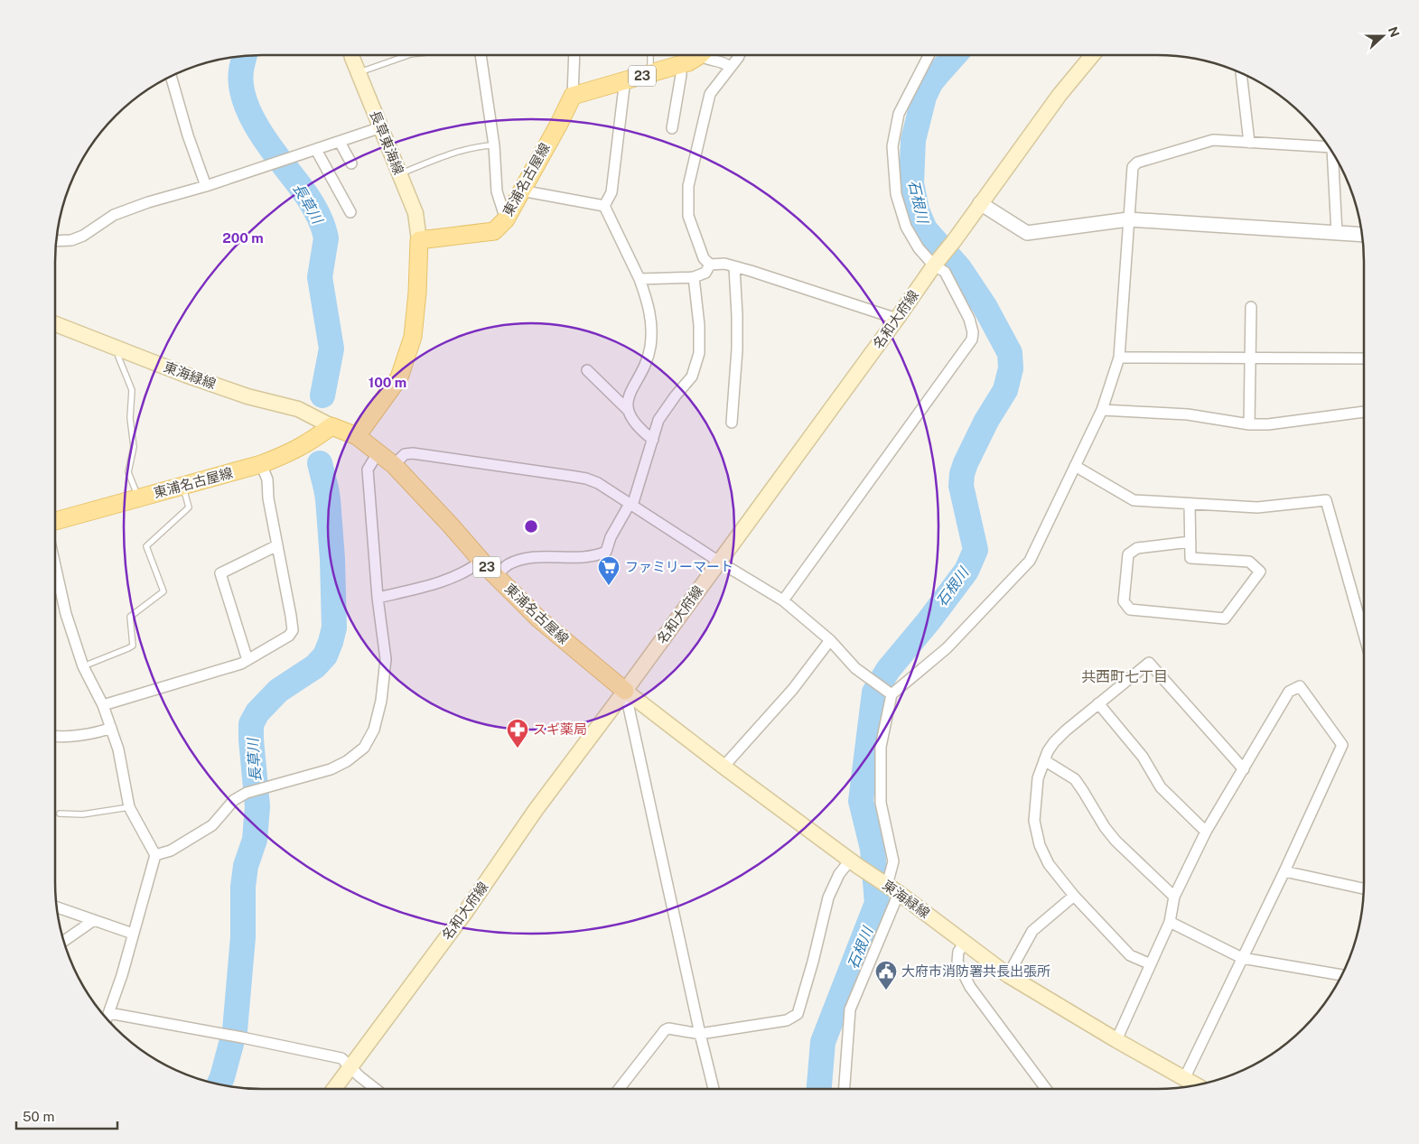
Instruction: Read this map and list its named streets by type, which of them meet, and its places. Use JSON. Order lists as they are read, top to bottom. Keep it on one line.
{"streets":{"main road":["23","長草東海線","東浦名古屋線","名和大府線","東海緑線"]},"crossings":[["23","東浦名古屋線"],["長草東海線","東浦名古屋線"],["東浦名古屋線","名和大府線"],["東浦名古屋線","東海緑線"],["名和大府線","東海緑線"]],"districts":["共西町七丁目"],"water":["石根川","長草川"],"places":{"supermarket":["ファミリーマート"],"pharmacy":["スギ薬局"],"public building":["大府市消防署共長出張所"]},"scale_bar":"50 m","north":"right","rings":["200 m","100 m"]}
